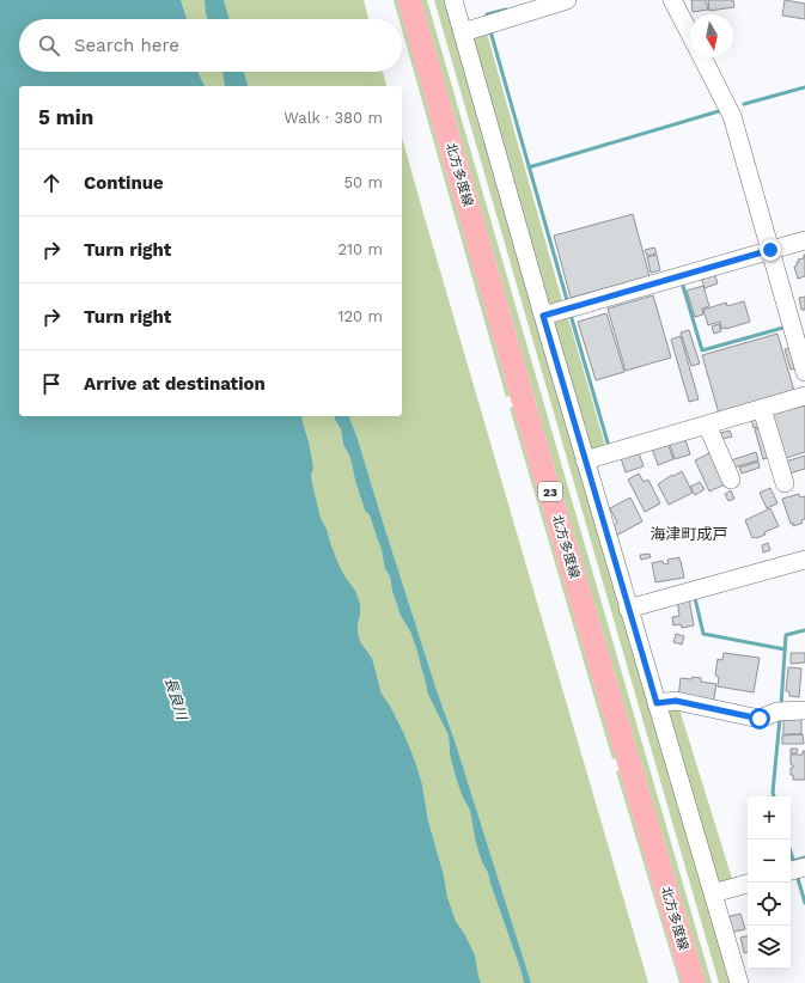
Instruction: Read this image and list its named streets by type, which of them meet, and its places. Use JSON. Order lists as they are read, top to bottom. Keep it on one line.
{"streets":{"main road":["北方多度線","23"]},"districts":["海津町成戸"],"water":["長良川"],"north":"bottom","page":{"search":"Search here","heading":["5 min","Walk · 380 m"],"list":[["Continue","50 m"],["Turn right","210 m"],["Turn right","120 m"],"Arrive at destination"],"map_buttons":["+","−"]}}
